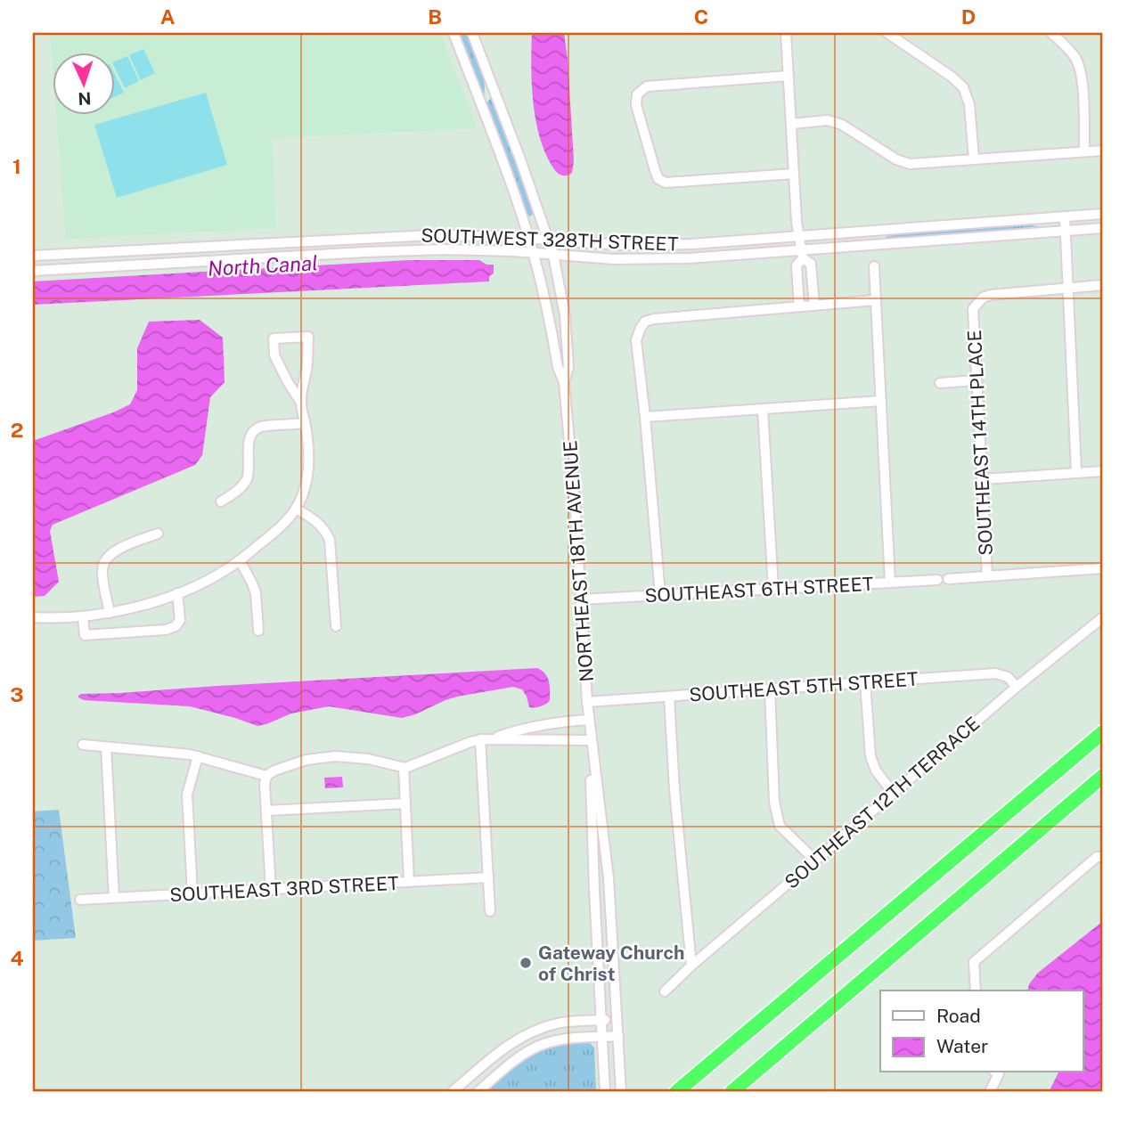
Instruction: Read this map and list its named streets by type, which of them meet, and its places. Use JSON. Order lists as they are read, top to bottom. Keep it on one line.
{"streets":{"street":["SOUTHWEST 328TH STREET","SOUTHEAST 14TH PLACE","NORTHEAST 18TH AVENUE","SOUTHEAST 6TH STREET","SOUTHEAST 5TH STREET","SOUTHEAST 12TH TERRACE","SOUTHEAST 3RD STREET"]},"crossings":[["SOUTHWEST 328TH STREET","NORTHEAST 18TH AVENUE"],["NORTHEAST 18TH AVENUE","SOUTHEAST 6TH STREET"],["NORTHEAST 18TH AVENUE","SOUTHEAST 5TH STREET"],["SOUTHEAST 5TH STREET","SOUTHEAST 12TH TERRACE"]],"water":["North Canal"],"places":["Gateway Church of Christ"],"legend":["Road","Water"],"north":"bottom","grid":{"columns":["A","B","C","D"],"rows":["1","2","3","4"]}}
